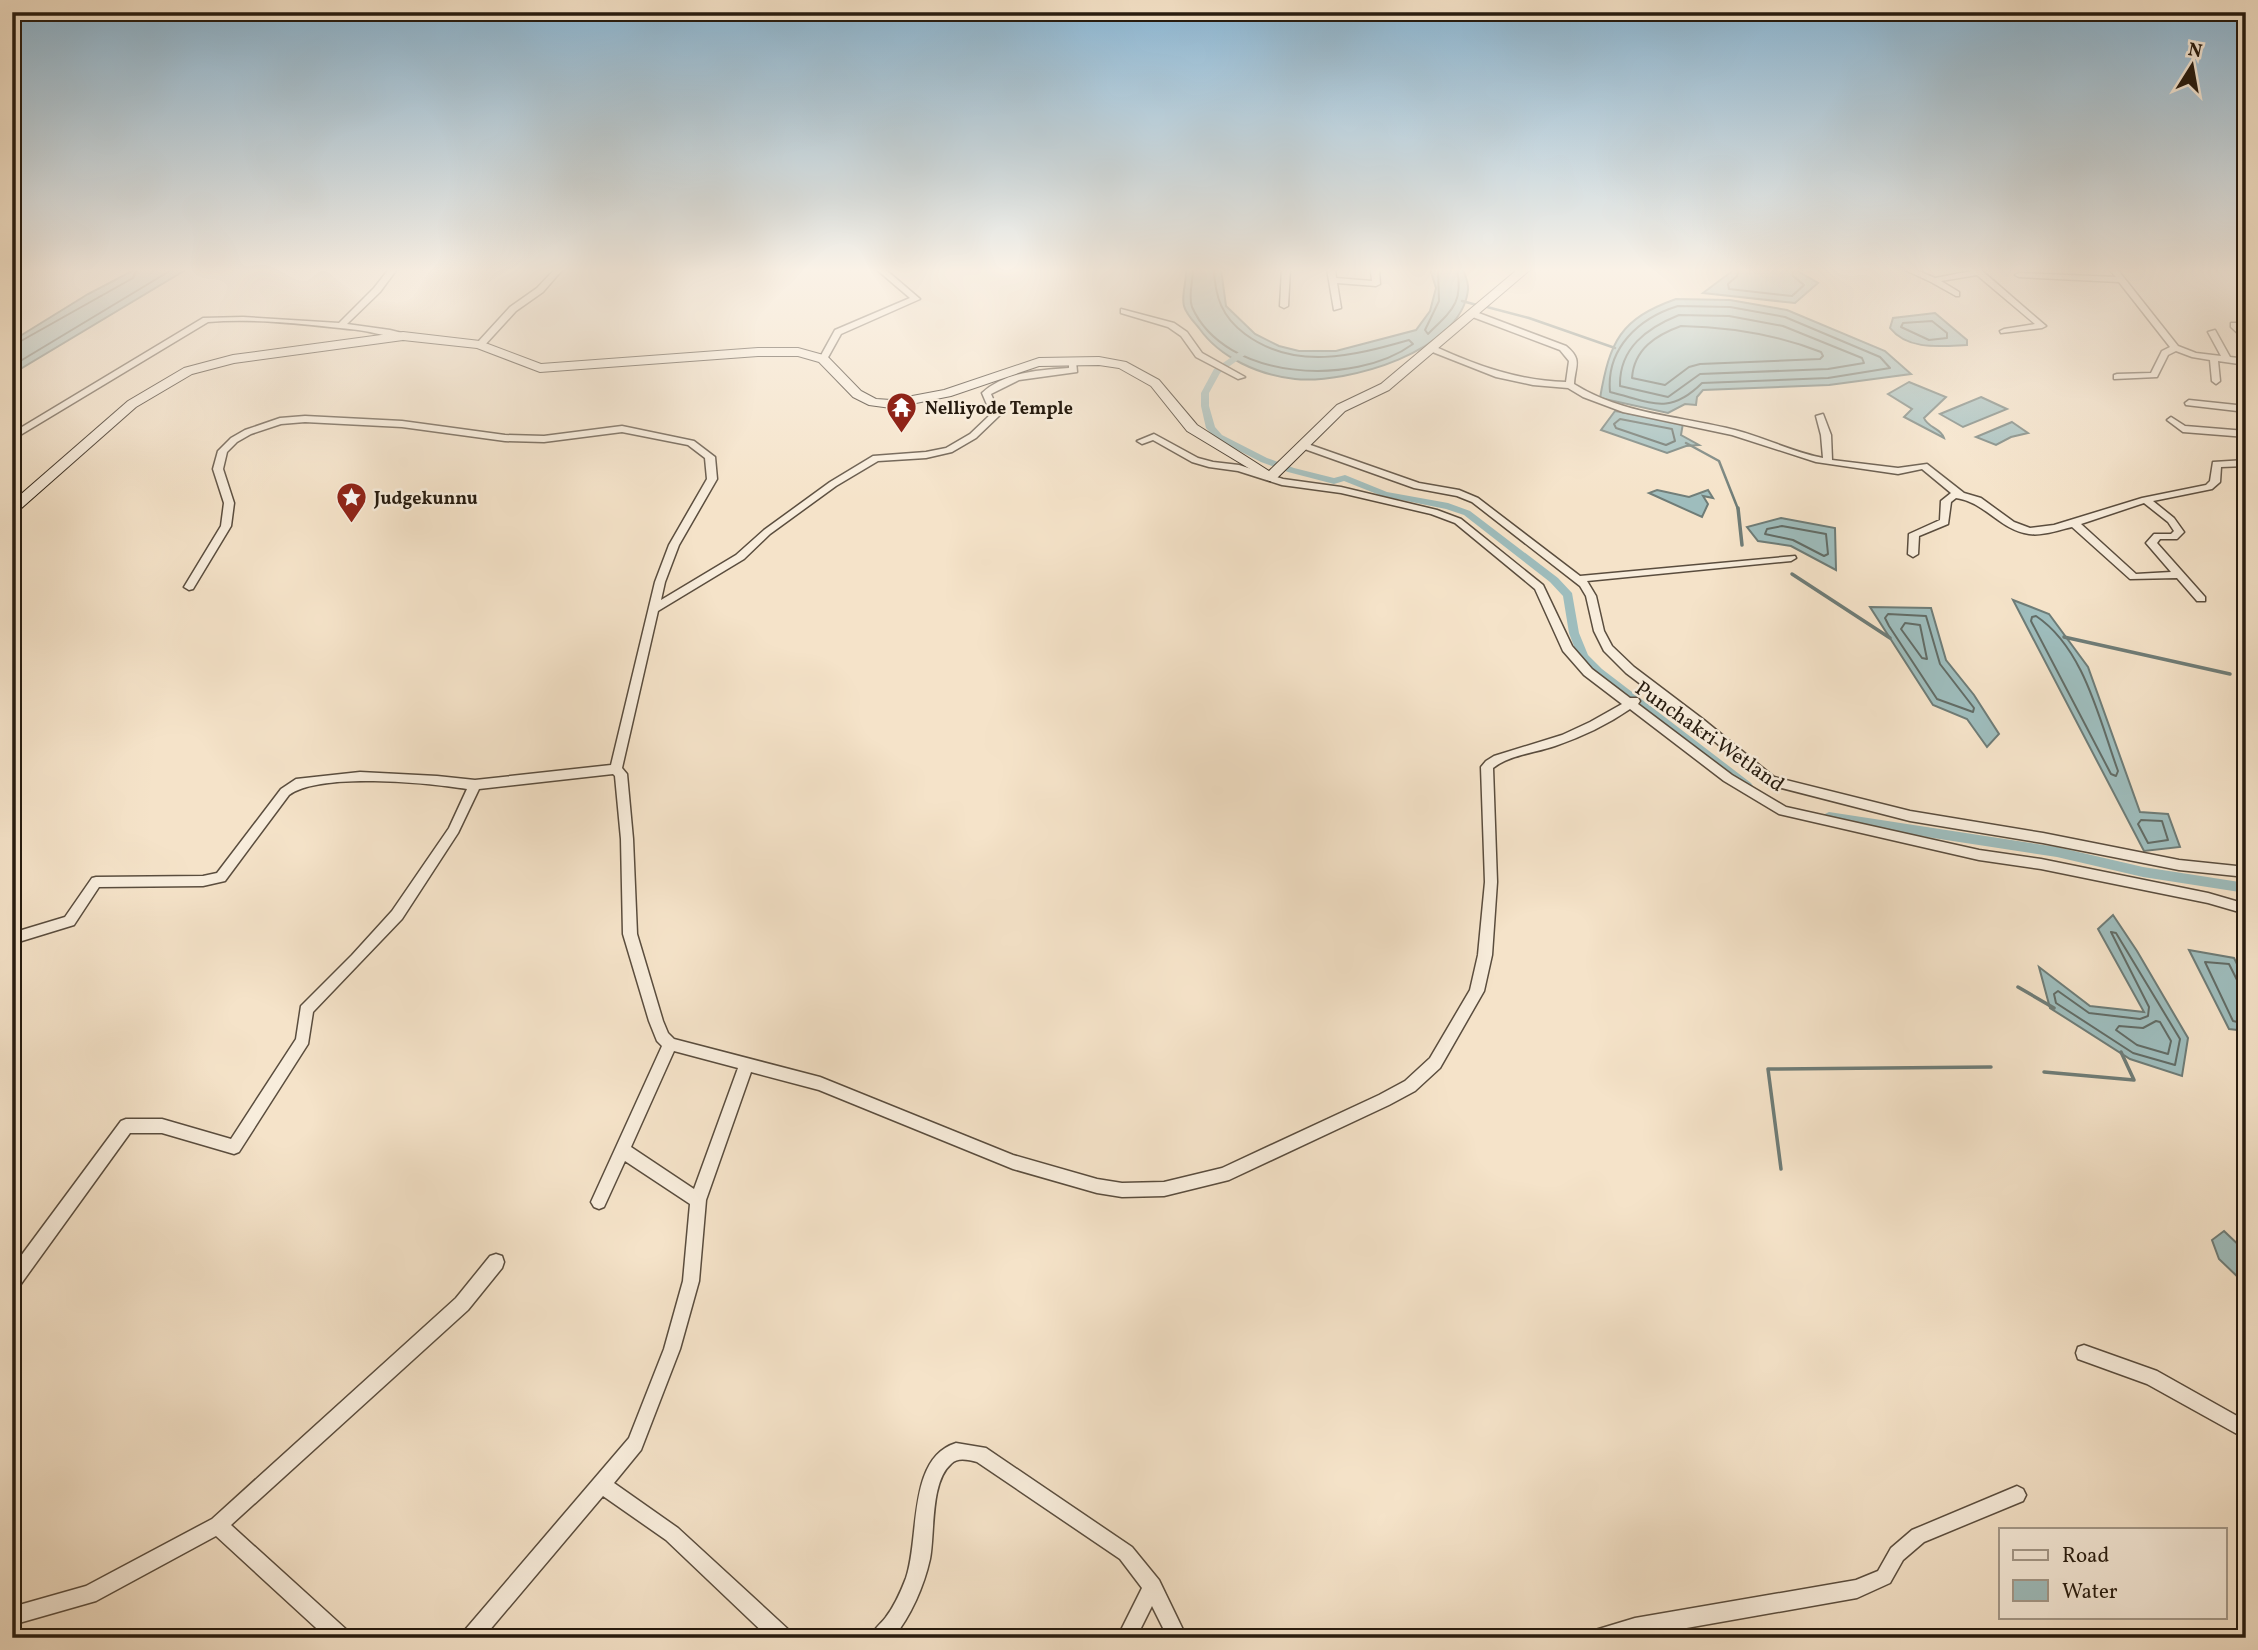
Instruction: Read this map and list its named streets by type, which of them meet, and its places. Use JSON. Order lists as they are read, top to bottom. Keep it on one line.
{"streets":{"street":["Punchakri Wetland"]},"places":{"temple":["Nelliyode Temple"],"place":["Judgekunnu"]},"legend":["Road","Water"],"north":"top"}
